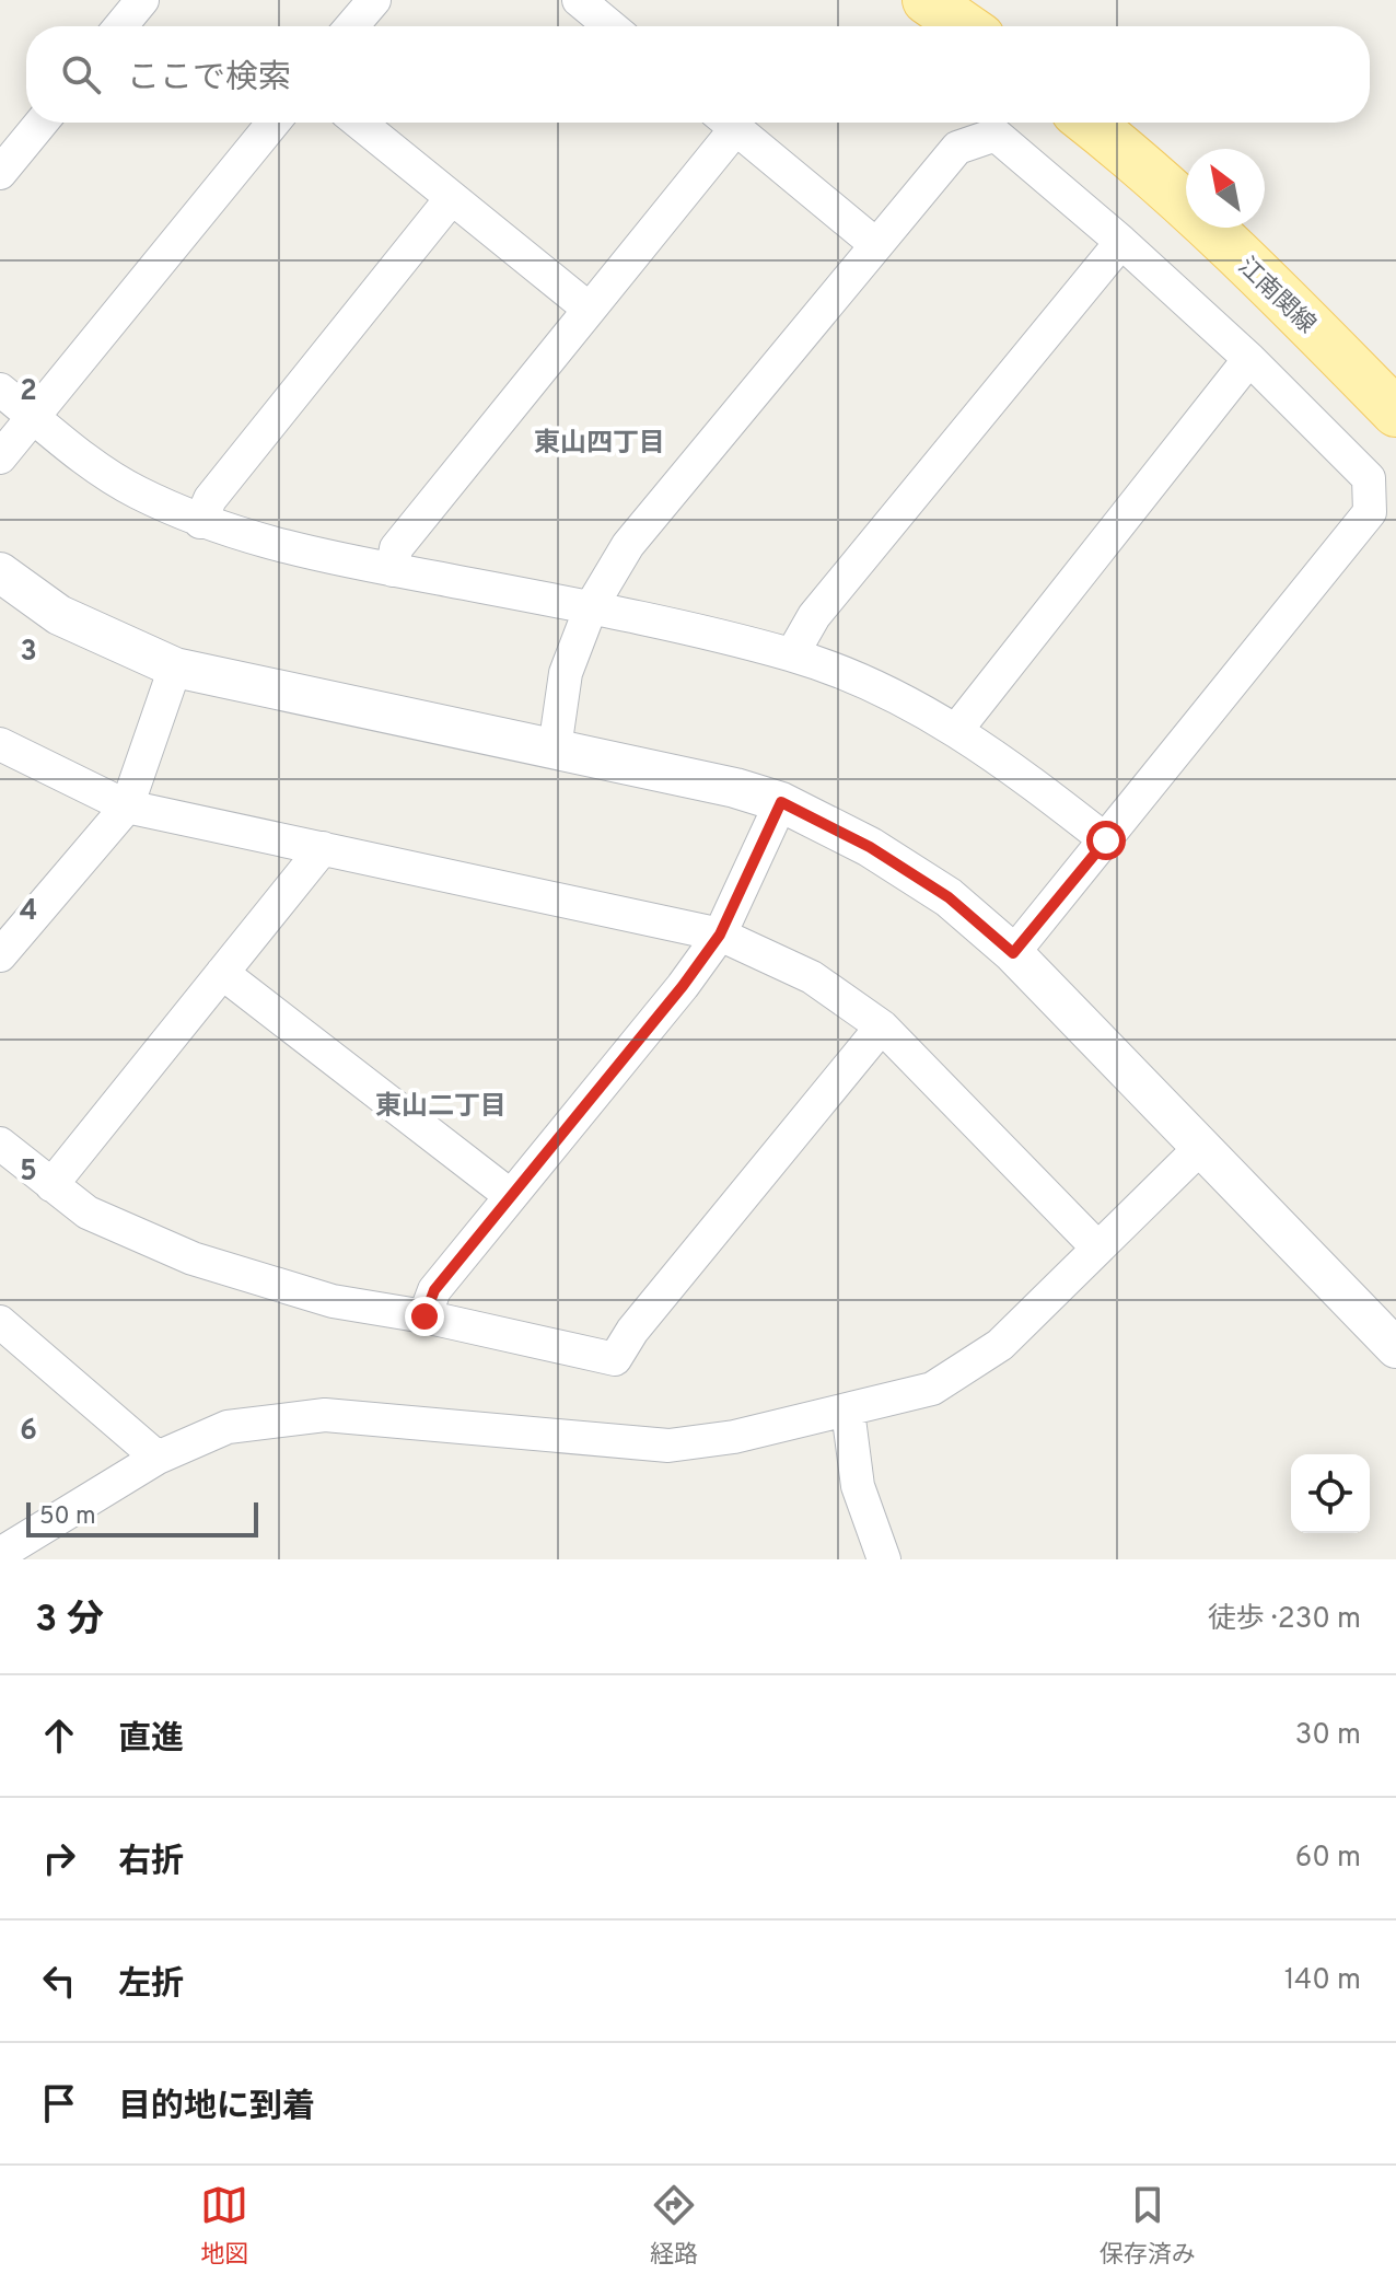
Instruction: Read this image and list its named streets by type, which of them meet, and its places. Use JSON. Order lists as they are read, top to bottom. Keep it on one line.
{"streets":{"main road":["江南関線"]},"districts":["東山四丁目","東山二丁目"],"scale_bar":"50 m","north":"top left","page":{"search":"ここで検索","scale":"50 m","heading":["3 分","徒歩 · 230 m"],"list":[["直進","30 m"],["右折","60 m"],["左折","140 m"],"目的地に到着"],"nav":["地図","経路","保存済み"]},"grid":{"rows":["2","3","4","5","6"]}}
